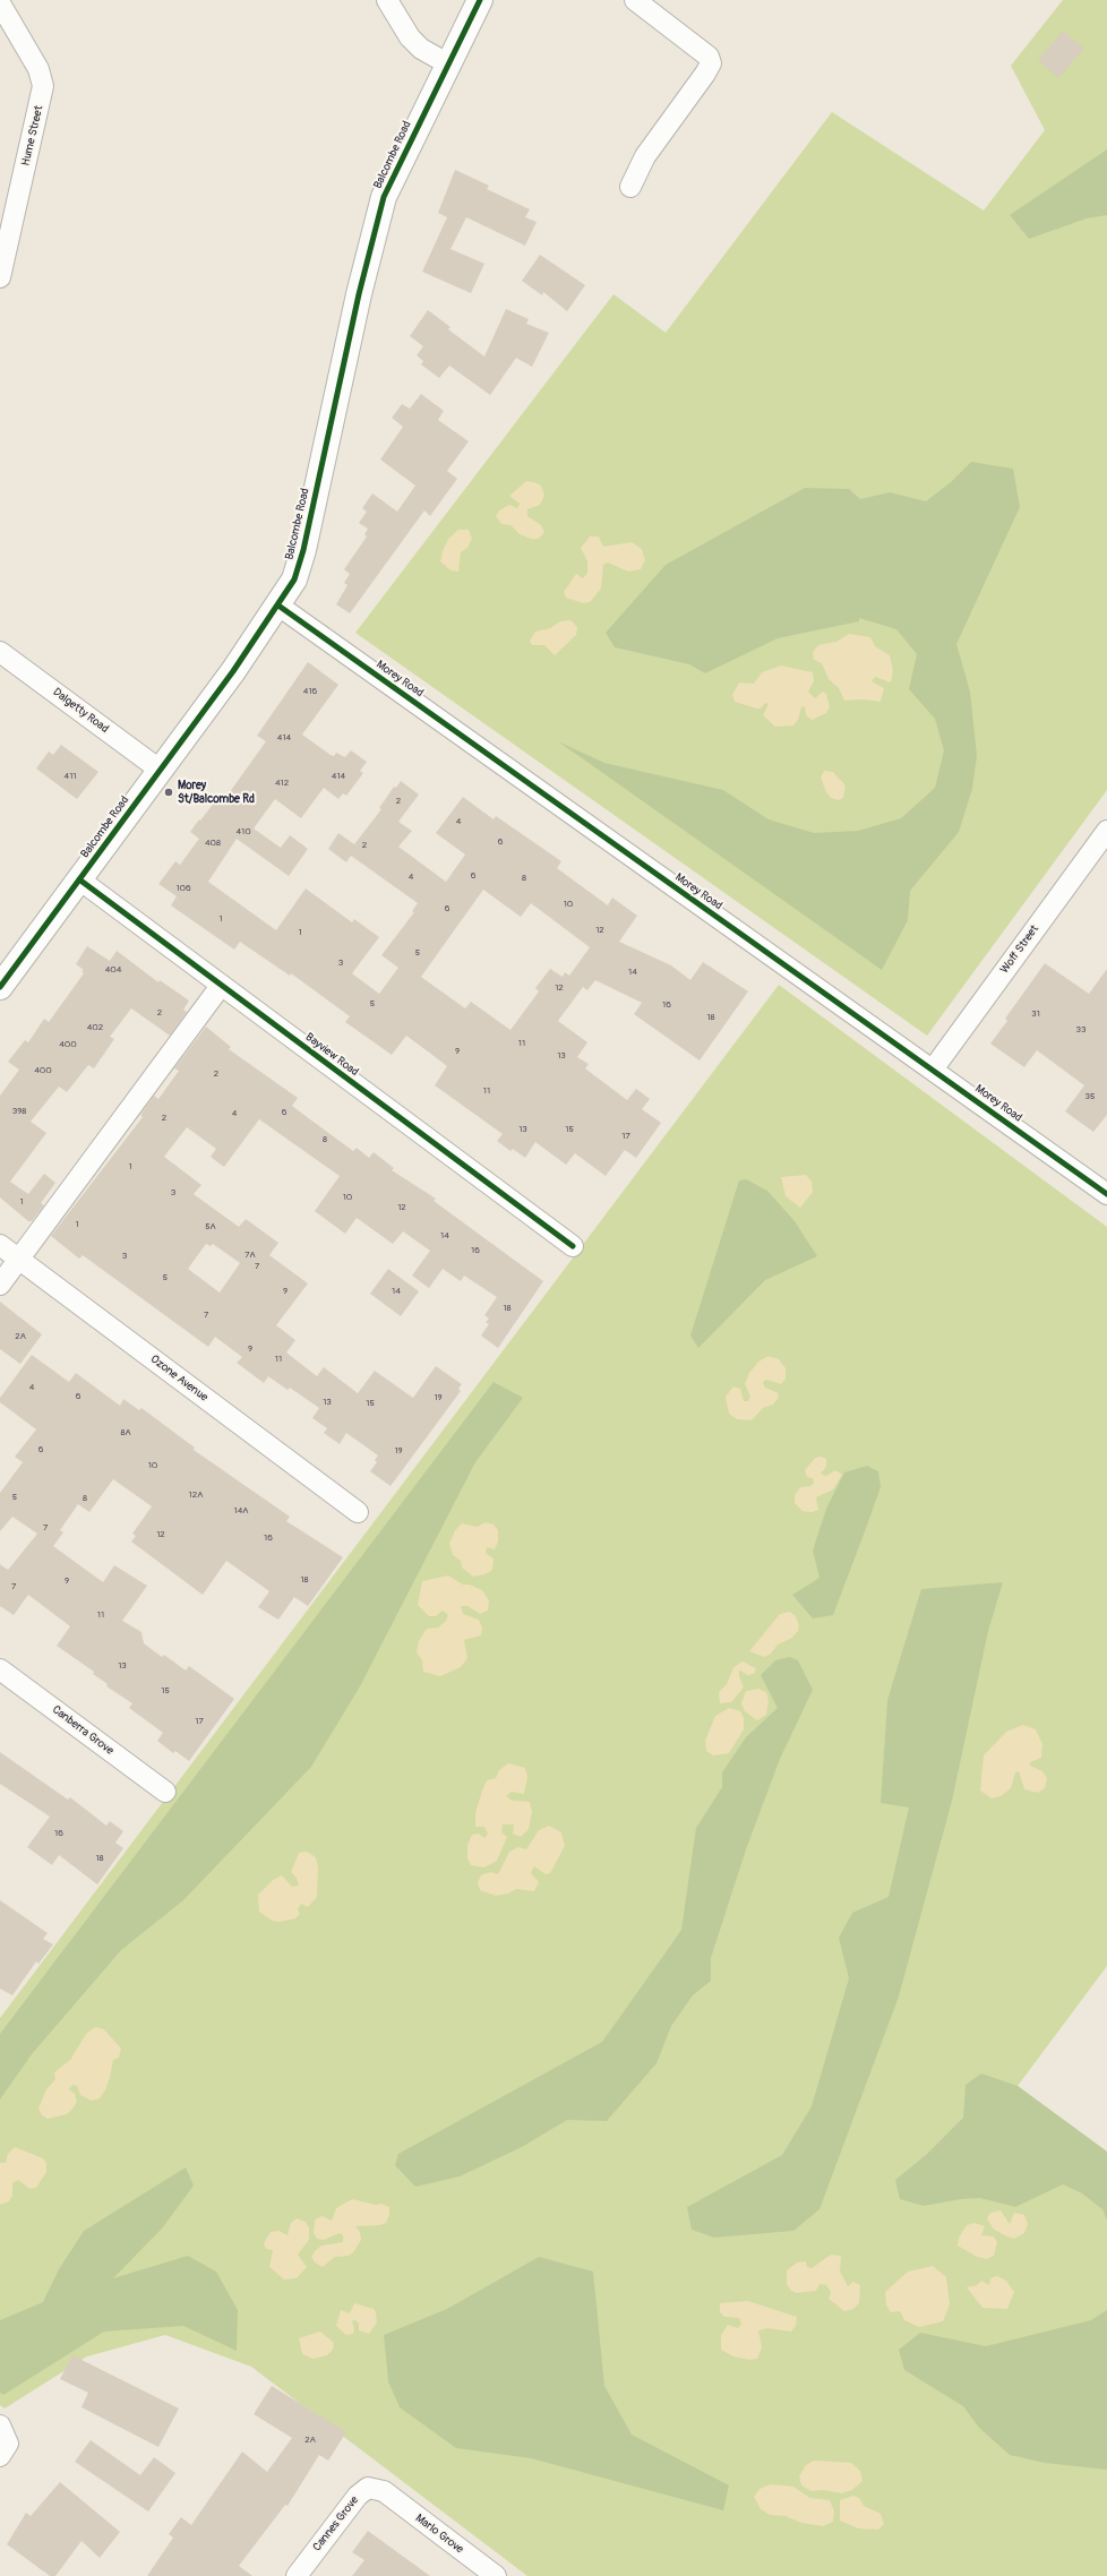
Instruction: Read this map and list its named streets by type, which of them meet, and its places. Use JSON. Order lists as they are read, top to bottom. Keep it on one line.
{"streets":{"main road":["Balcombe Road"],"street":["Hume Street","Morey Road","Dalgetty Road","Woff Street","Bayview Road","Ozone Avenue","Canberra Grove","Cannes Grove","Marlo Grove"]},"crossings":[["Balcombe Road","Morey Road"],["Balcombe Road","Dalgetty Road"],["Balcombe Road","Bayview Road"],["Morey Road","Woff Street"],["Cannes Grove","Marlo Grove"]],"places":["Morey St/Balcombe Rd"],"house_numbers":["416","414","411","414","412","2","4","410","6","408","2","6","4","8","106","10","6","1","12","1","5","3","404","14","12","5","16","2","31","18","402","33","11","400","9","13","400","2","11","35","398","6","4","2","13","15","17","8","1","3","10","1","12","1","5A","14","16","7A","3","7","5","9","14","18","7","2A","9","11","4","6","19","13","15","8A","6","19","10","12A","5","8","14A","7","12","16","18","9","7","11","13","15","17","16","18","2A"]}
